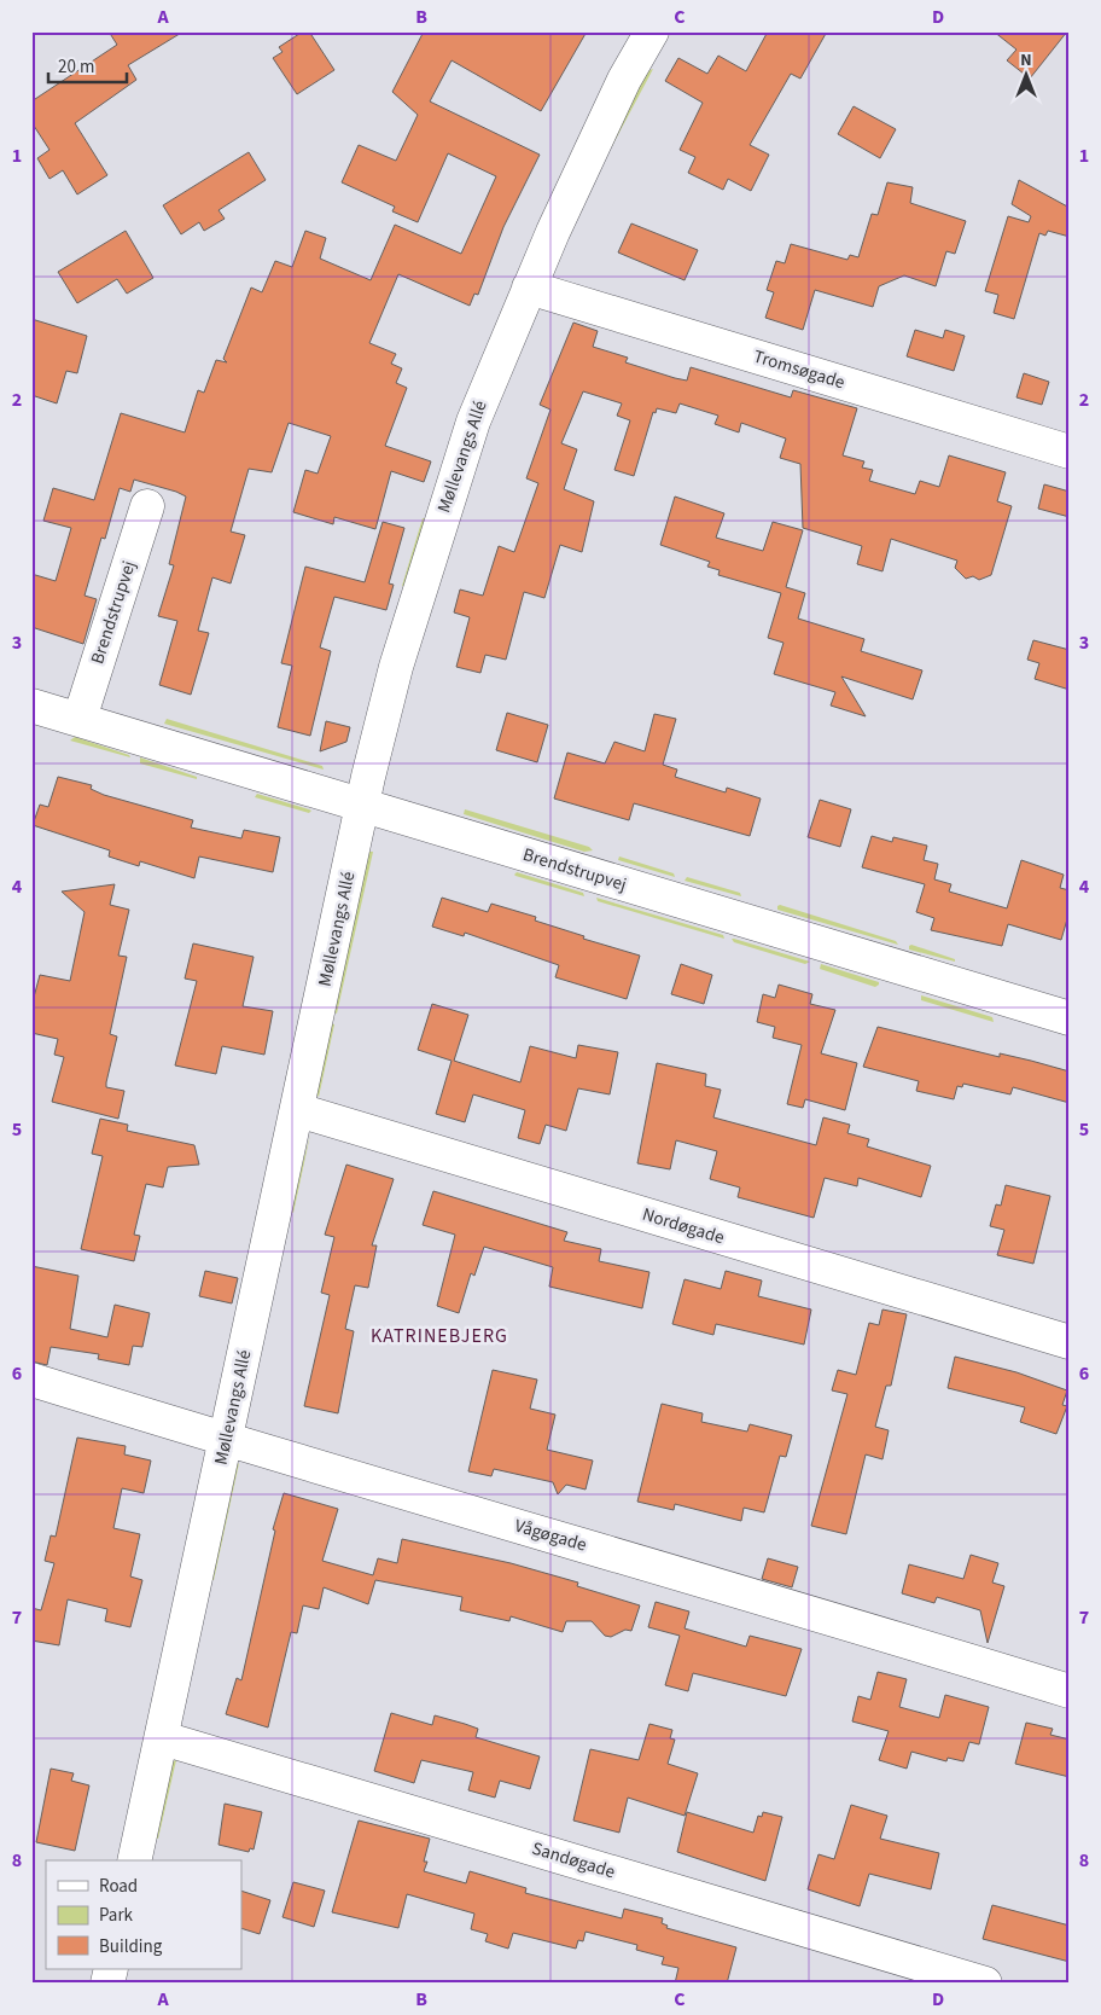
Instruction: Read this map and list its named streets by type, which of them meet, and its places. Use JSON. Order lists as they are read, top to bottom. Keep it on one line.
{"streets":{"street":["Tromsøgade","Møllevangs Allé","Brendstrupvej","Nordøgade","Vågøgade","Sandøgade"]},"crossings":[["Tromsøgade","Møllevangs Allé"],["Møllevangs Allé","Brendstrupvej"],["Møllevangs Allé","Nordøgade"],["Møllevangs Allé","Vågøgade"],["Møllevangs Allé","Sandøgade"]],"districts":["KATRINEBJERG"],"legend":["Road","Park","Building"],"scale_bar":"20 m","north":"top","grid":{"columns":["A","B","C","D"],"rows":["1","2","3","4","5","6","7","8"]}}
